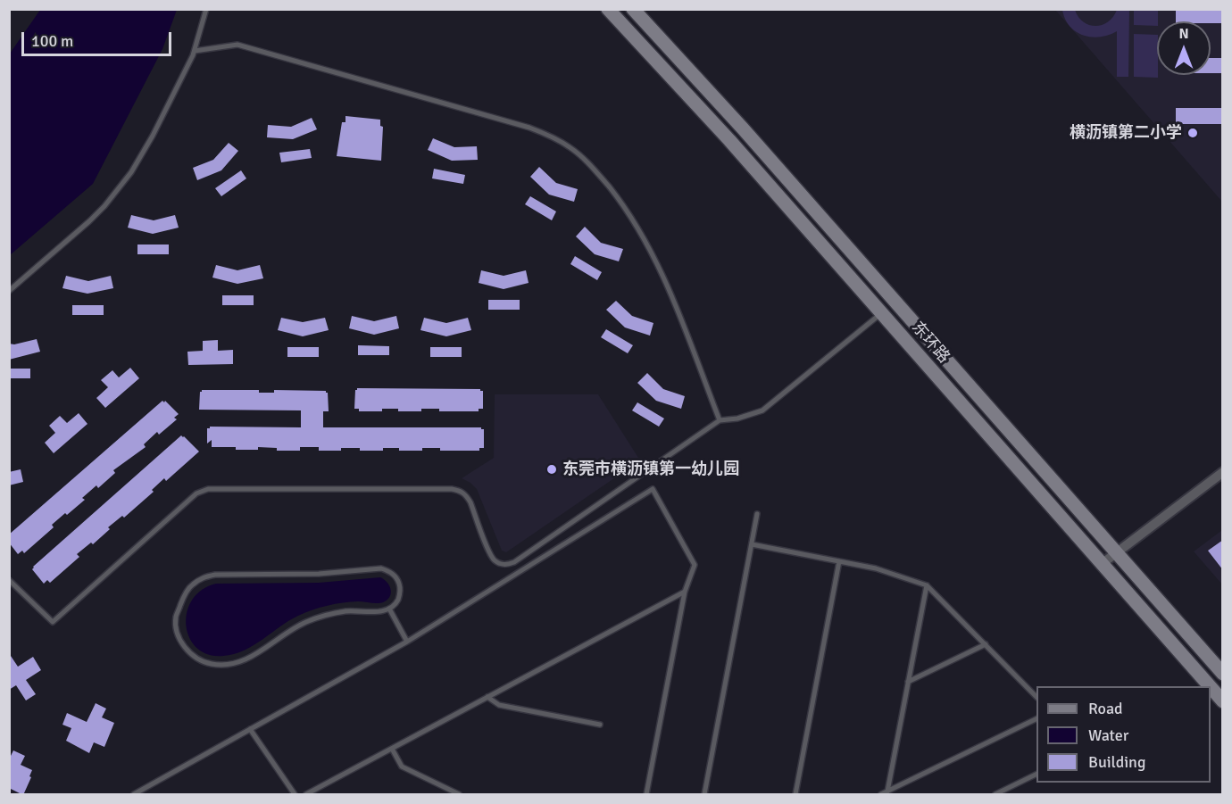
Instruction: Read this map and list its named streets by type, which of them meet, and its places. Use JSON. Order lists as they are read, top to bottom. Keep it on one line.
{"streets":{"main road":["东环路"]},"places":["横沥镇第二小学","东莞市横沥镇第一幼儿园"],"legend":["Road","Water","Building"],"scale_bar":"100 m","north":"top"}
